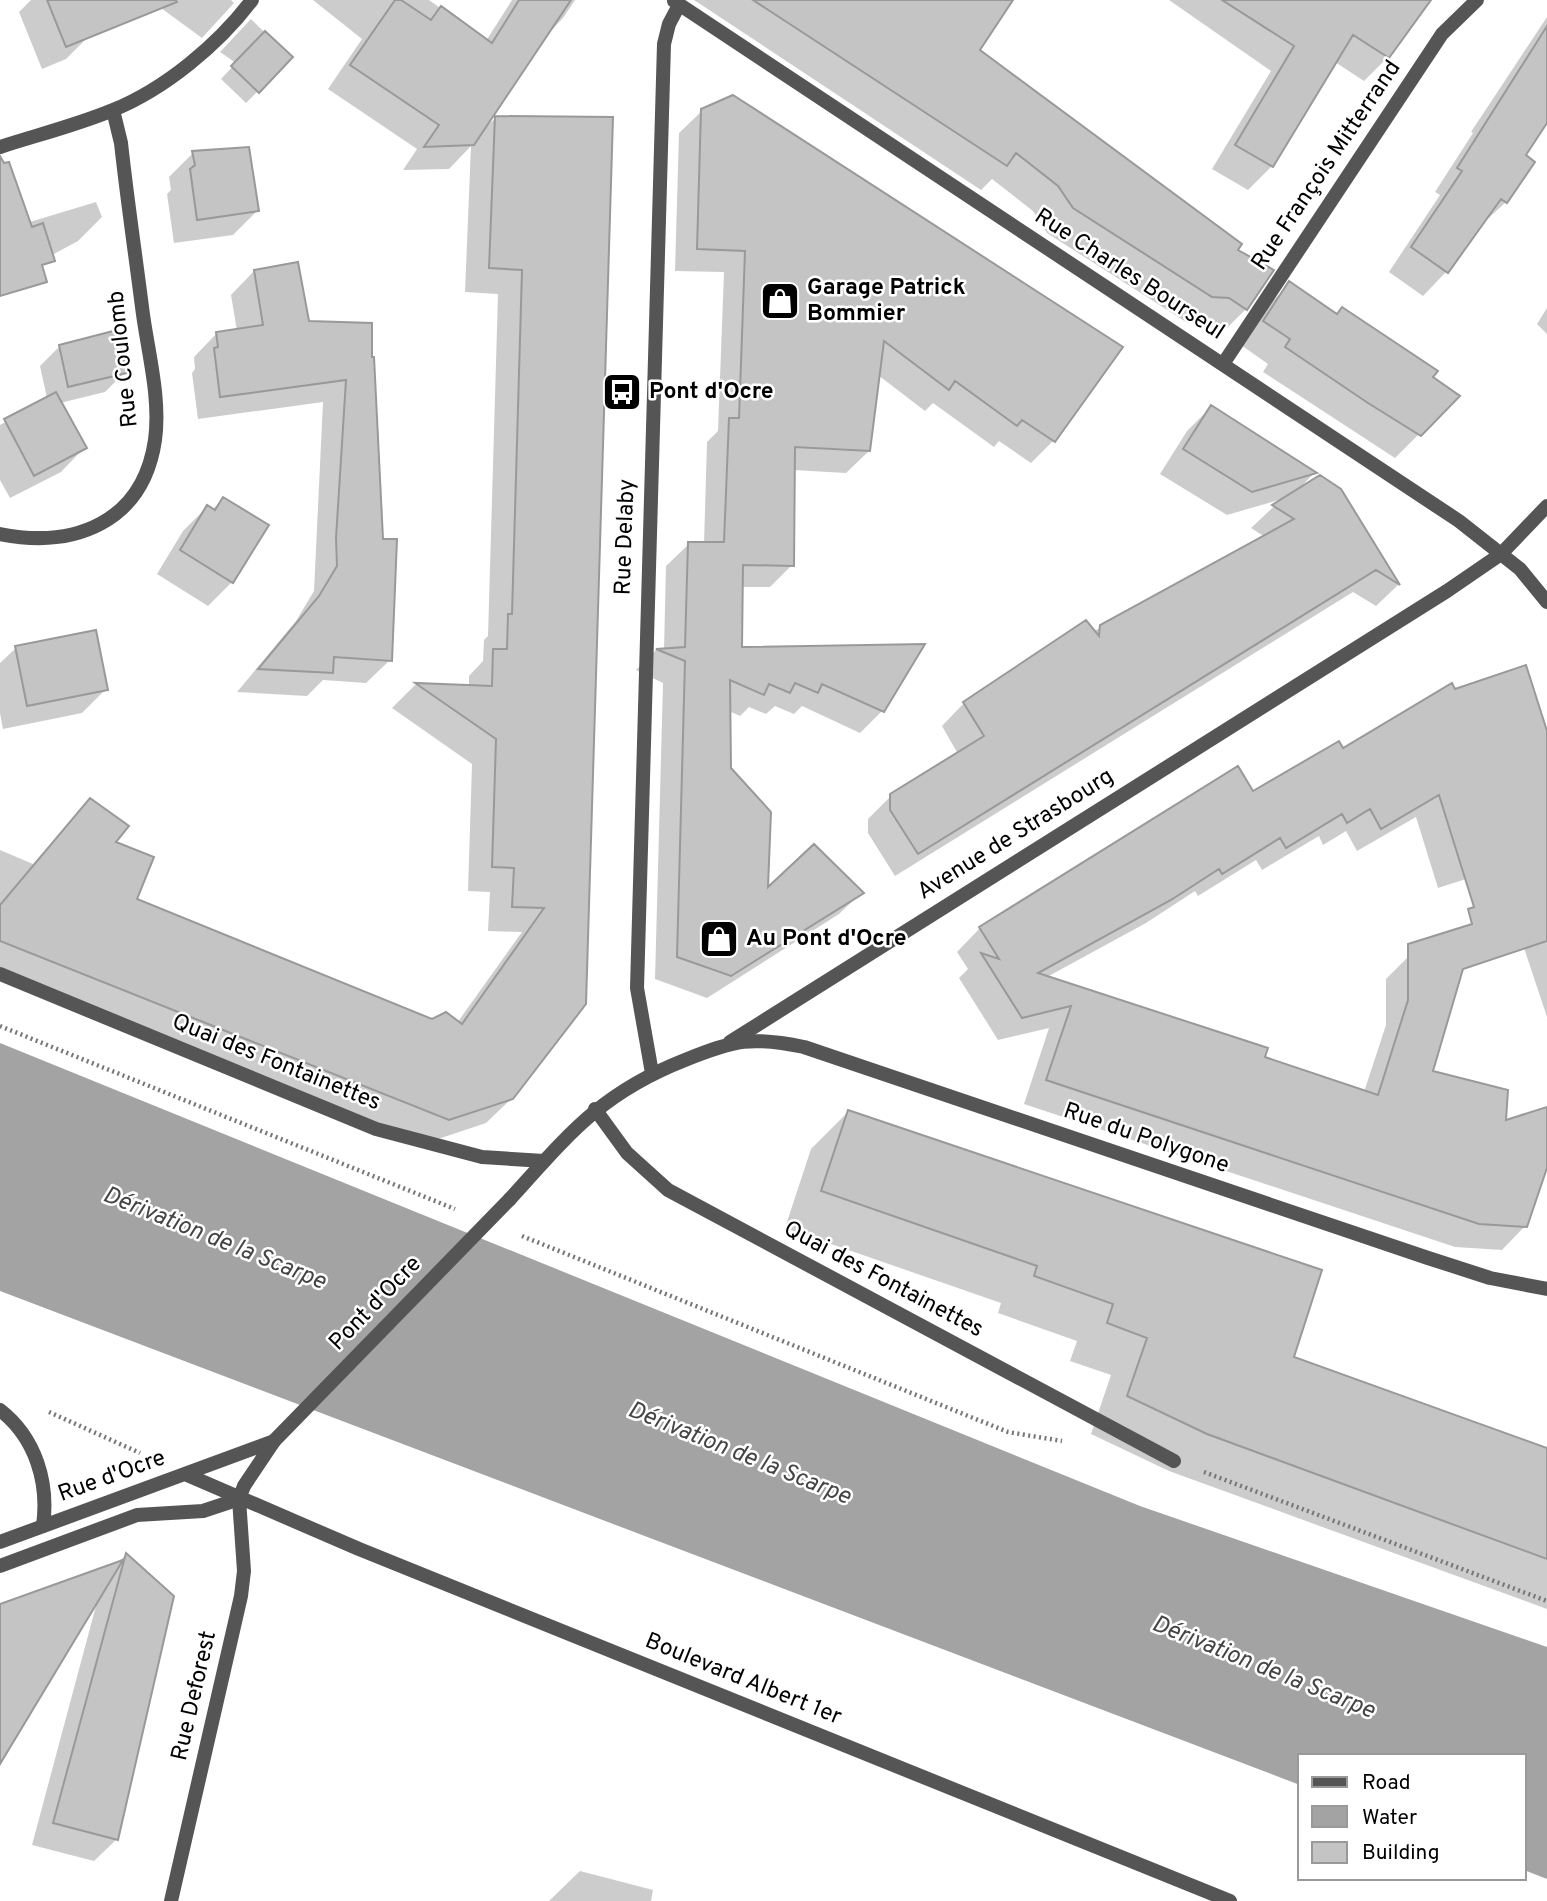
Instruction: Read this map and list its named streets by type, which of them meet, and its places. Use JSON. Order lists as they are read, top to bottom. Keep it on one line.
{"streets":{"street":["Rue François Mitterrand","Rue Charles Bourseul","Rue Coulomb","Rue Delaby","Avenue de Strasbourg","Quai des Fontainettes","Rue du Polygone","Pont d'Ocre","Rue d'Ocre","Boulevard Albert 1er","Rue Deforest"]},"crossings":[["Rue François Mitterrand","Rue Charles Bourseul"],["Rue Charles Bourseul","Rue Delaby"],["Rue Charles Bourseul","Avenue de Strasbourg"],["Rue Delaby","Avenue de Strasbourg"],["Avenue de Strasbourg","Quai des Fontainettes"],["Avenue de Strasbourg","Rue du Polygone"],["Avenue de Strasbourg","Pont d'Ocre"],["Pont d'Ocre","Rue d'Ocre"],["Pont d'Ocre","Boulevard Albert 1er"],["Pont d'Ocre","Rue Deforest"],["Rue d'Ocre","Boulevard Albert 1er"],["Rue d'Ocre","Rue Deforest"],["Boulevard Albert 1er","Rue Deforest"]],"water":["Dérivation de la Scarpe"],"places":{"shop":["Garage Patrick Bommier","Au Pont d'Ocre"],"bus stop":["Pont d'Ocre"]},"legend":["Road","Water","Building"]}
